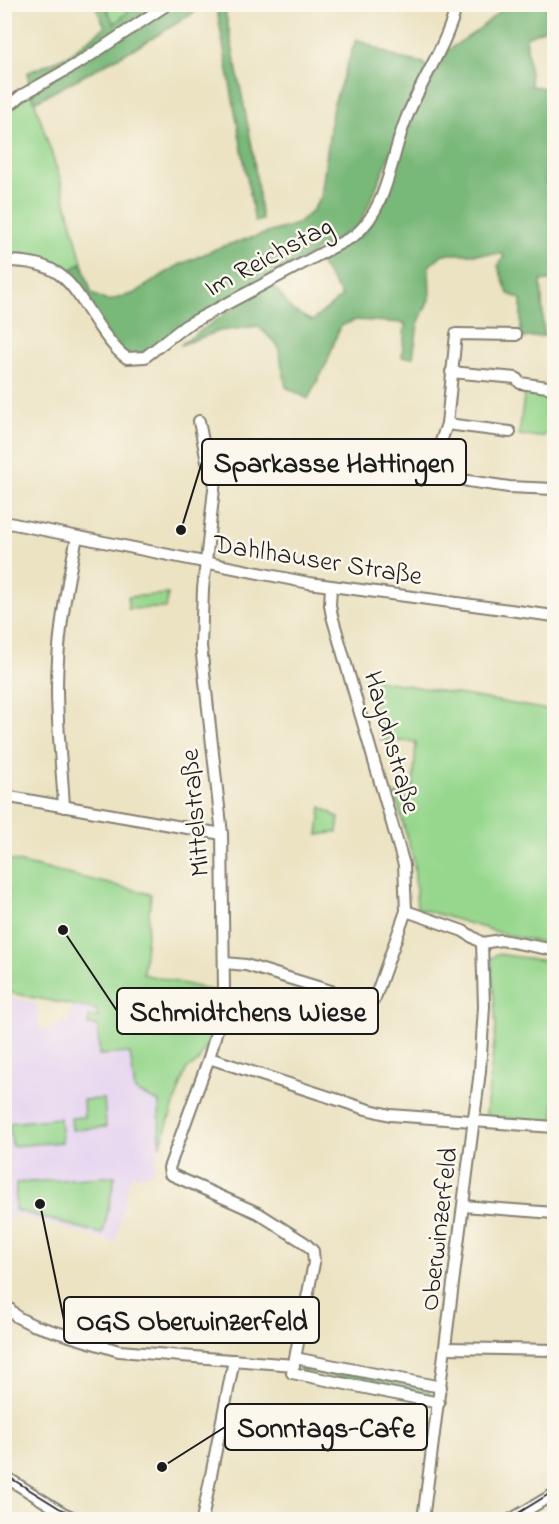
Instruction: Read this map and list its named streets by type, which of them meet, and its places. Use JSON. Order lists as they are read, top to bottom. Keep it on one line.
{"streets":{"street":["Im Reichstag","Dahlhauser Straße","Haydnstraße","Mittelstraße","Oberwinzerfeld"]},"crossings":[["Dahlhauser Straße","Haydnstraße"],["Dahlhauser Straße","Mittelstraße"]],"places":["Sparkasse Hattingen","Schmidtchens Wiese","OGS Oberwinzerfeld","Sonntags-Cafe"]}
